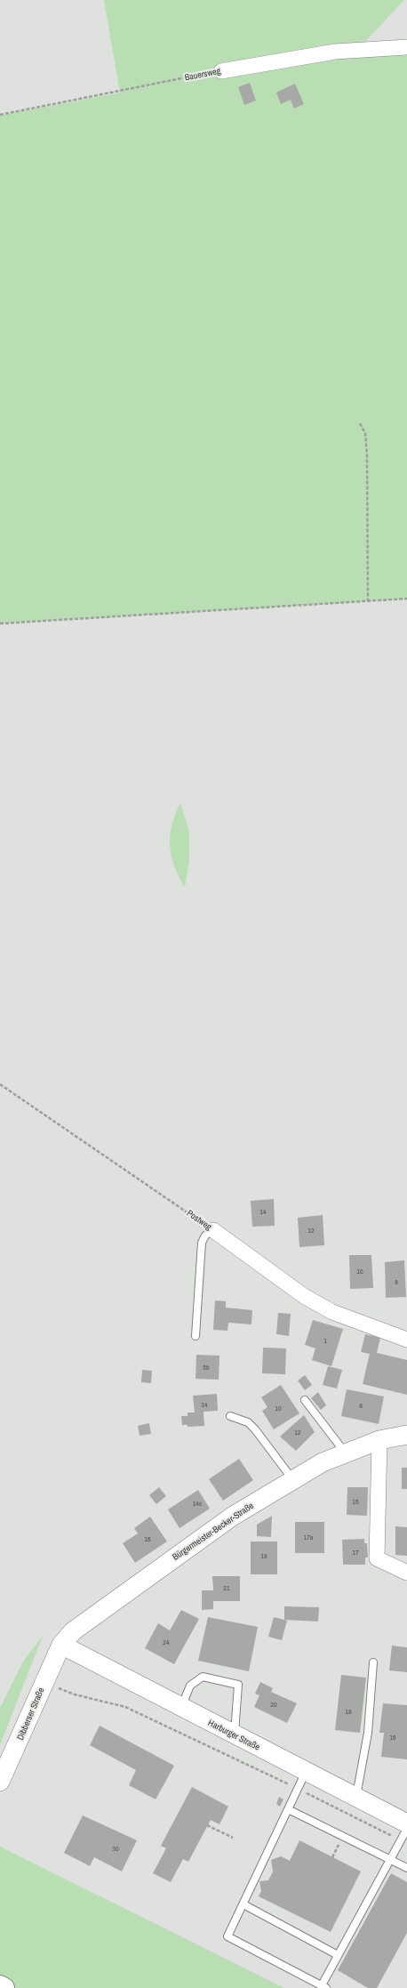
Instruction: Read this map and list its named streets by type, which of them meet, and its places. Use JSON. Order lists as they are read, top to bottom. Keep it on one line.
{"streets":{"street":["Bauersweg","Postweg","Bürgermeister-Becker-Straße","Dibberser Straße","Harburger Straße"]},"crossings":[["Bürgermeister-Becker-Straße","Dibberser Straße"],["Bürgermeister-Becker-Straße","Harburger Straße"],["Dibberser Straße","Harburger Straße"]],"house_numbers":["14","12","10","8","1","5b","14","8","10","12","15","14c","17a","16","17","19","21","24","20","18","16","30"]}
